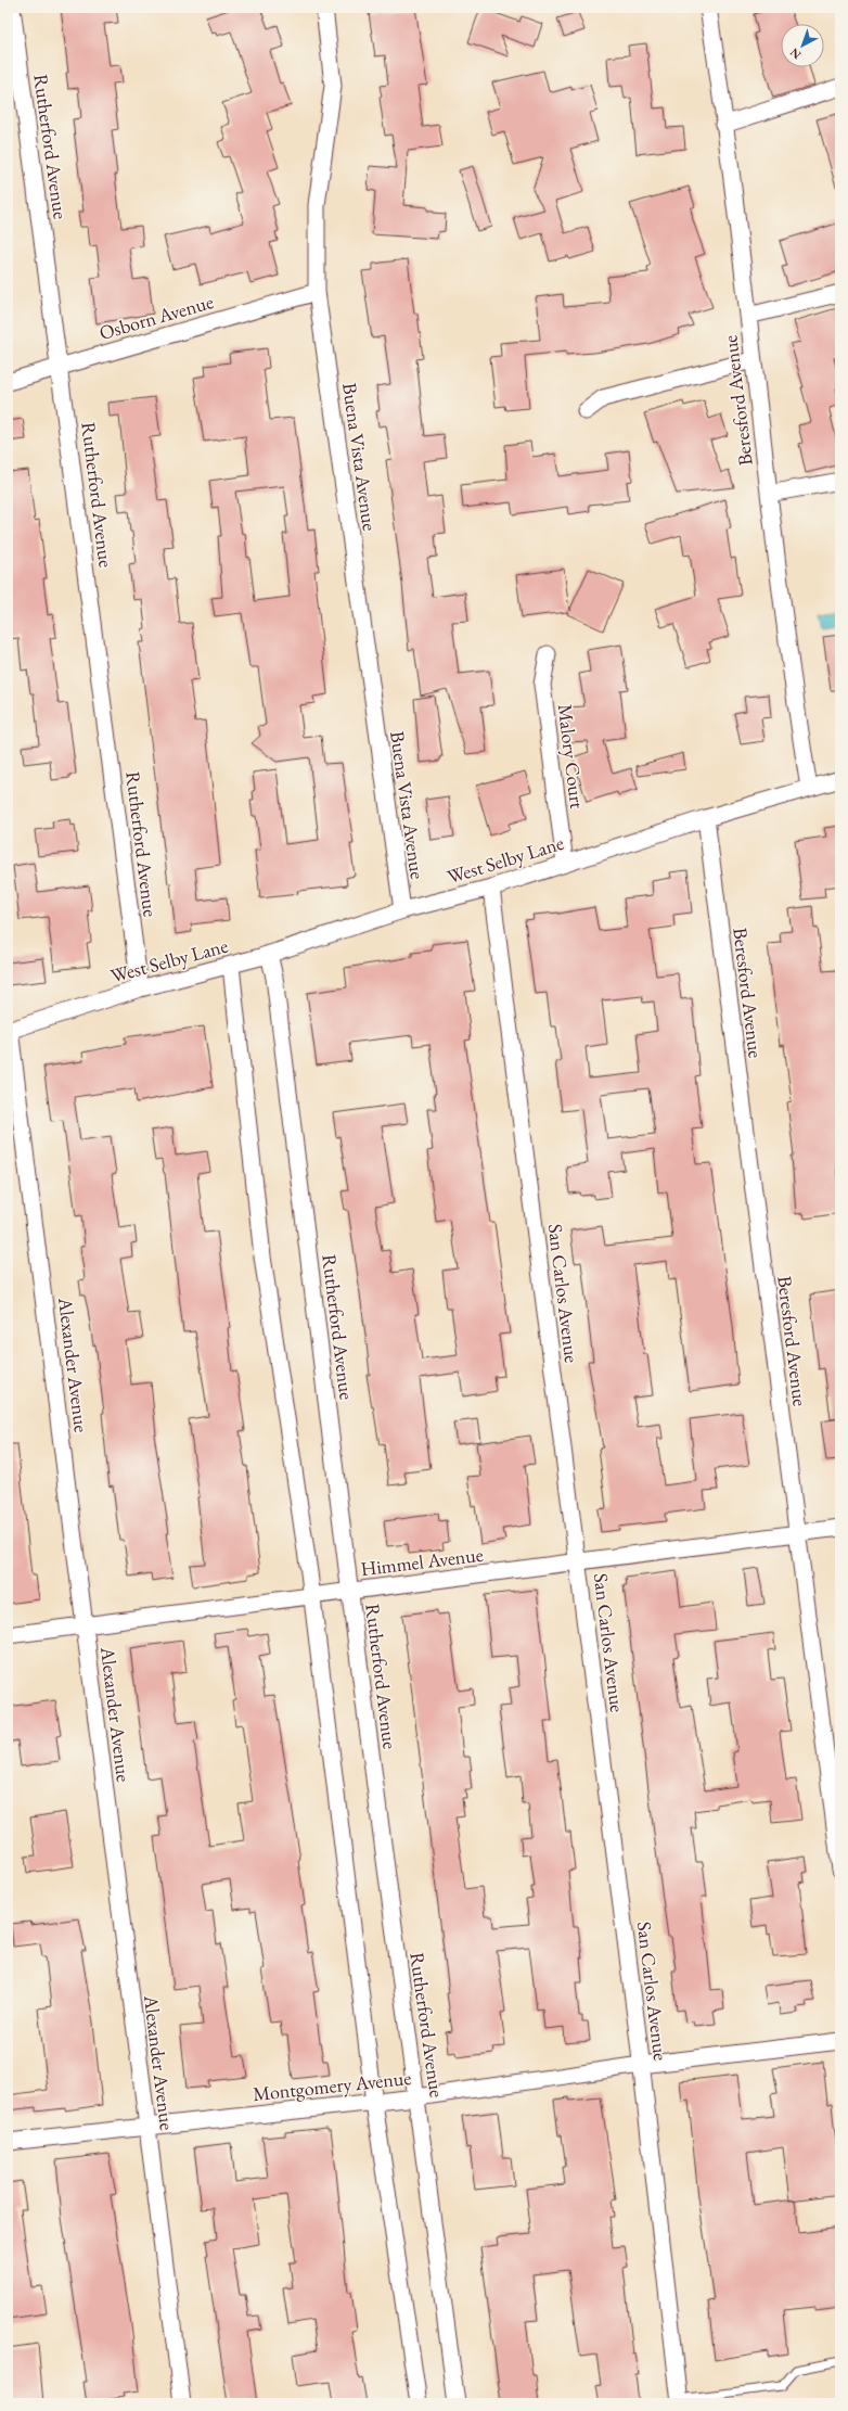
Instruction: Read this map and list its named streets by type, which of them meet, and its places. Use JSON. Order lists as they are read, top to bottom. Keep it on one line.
{"streets":{"street":["Rutherford Avenue","Osborn Avenue","Beresford Avenue","Buena Vista Avenue","Malory Court","West Selby Lane","San Carlos Avenue","Alexander Avenue","Himmel Avenue","Montgomery Avenue"]},"crossings":[["Rutherford Avenue","Osborn Avenue"],["Rutherford Avenue","West Selby Lane"],["Rutherford Avenue","Himmel Avenue"],["Rutherford Avenue","Montgomery Avenue"],["Osborn Avenue","Buena Vista Avenue"],["Beresford Avenue","West Selby Lane"],["Beresford Avenue","Himmel Avenue"],["Buena Vista Avenue","West Selby Lane"],["Malory Court","West Selby Lane"],["West Selby Lane","San Carlos Avenue"],["West Selby Lane","Alexander Avenue"],["San Carlos Avenue","Himmel Avenue"],["San Carlos Avenue","Montgomery Avenue"],["Alexander Avenue","Himmel Avenue"],["Alexander Avenue","Montgomery Avenue"]],"north":"bottom left"}
